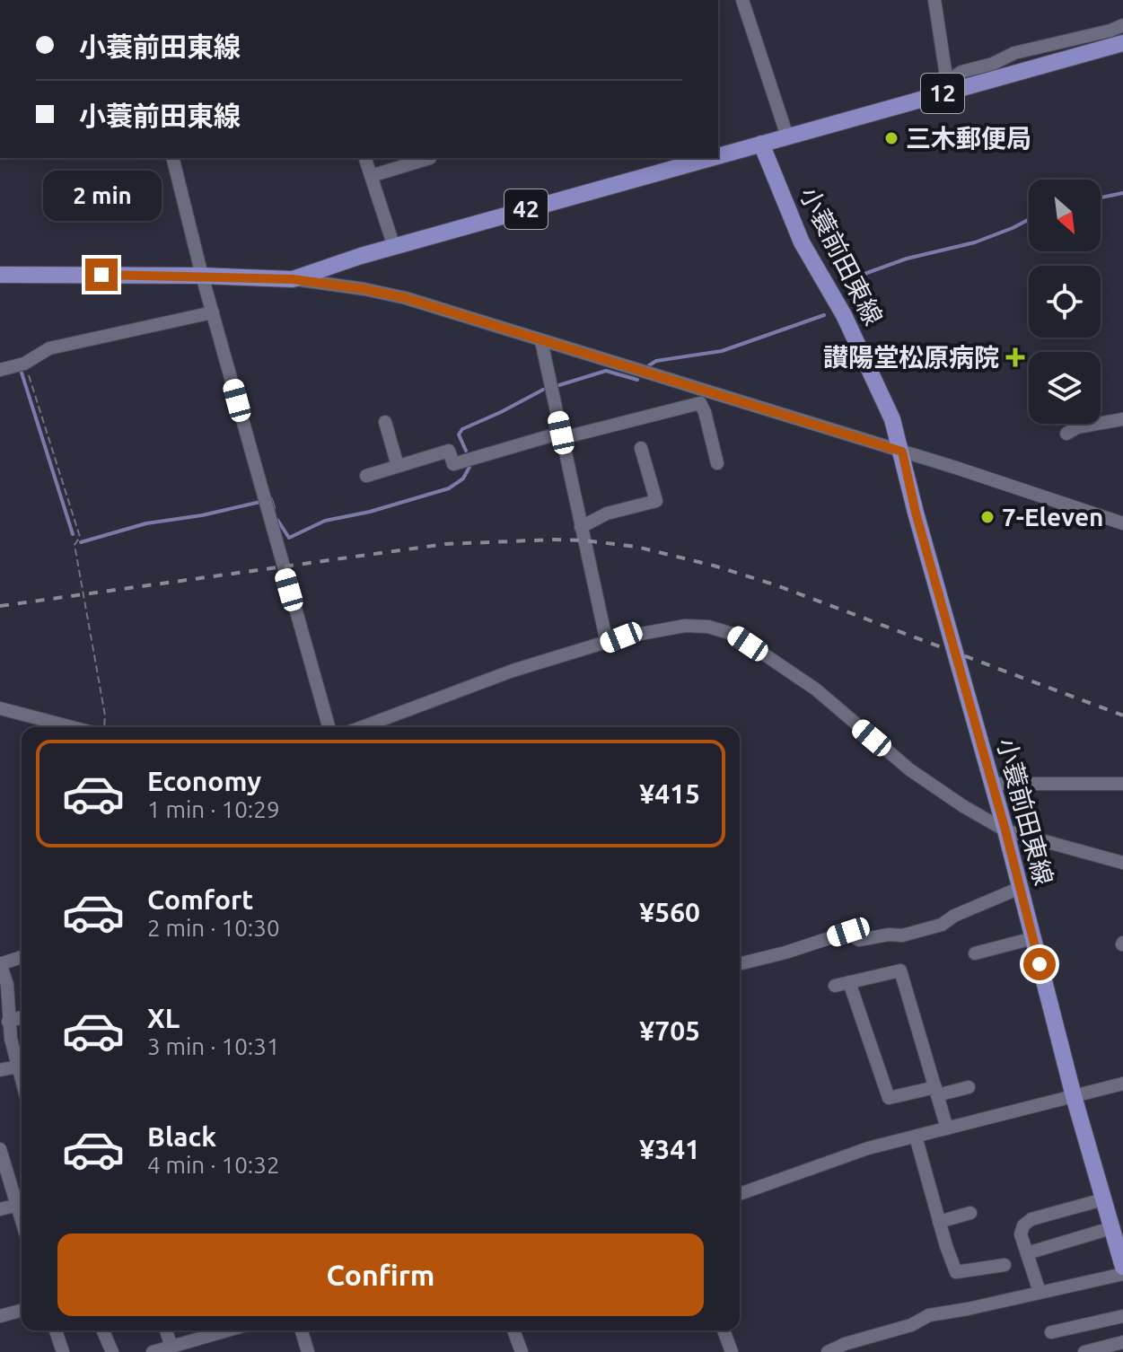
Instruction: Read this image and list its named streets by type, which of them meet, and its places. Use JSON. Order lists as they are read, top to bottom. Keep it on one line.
{"streets":{"main road":["12","42","小蓑前田東線"]},"crossings":[["12","42"],["12","小蓑前田東線"],["42","小蓑前田東線"]],"places":{"other":["三木郵便局","7-Eleven"],"health":["讃陽堂松原病院"]},"north":"bottom right","page":{"banner":["小蓑前田東線","小蓑前田東線"],"bubble":"2 min","list":[{"name":"Economy","note":"1 min · 10:29","value":"¥415"},{"name":"Comfort","note":"2 min · 10:30","value":"¥560"},{"name":"XL","note":"3 min · 10:31","value":"¥705"},{"name":"Black","note":"4 min · 10:32","value":"¥341"}],"buttons":"Confirm"}}
